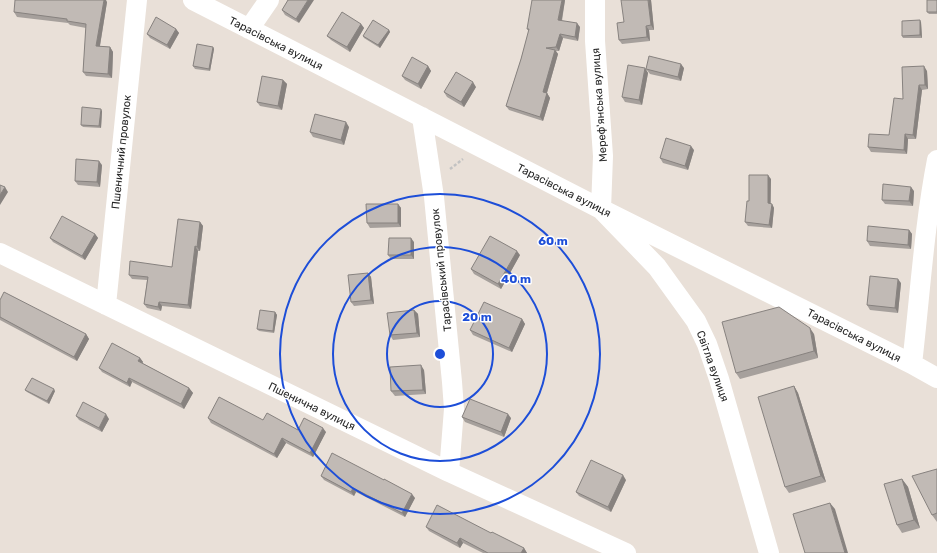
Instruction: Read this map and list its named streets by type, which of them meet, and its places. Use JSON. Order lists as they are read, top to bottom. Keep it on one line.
{"streets":{"street":["Тарасівська вулиця","Мереф'янська вулиця","Пшеничний провулок","Тарасівський провулок","Світла вулиця","Пшенична вулиця"]},"crossings":[["Тарасівська вулиця","Мереф'янська вулиця"],["Тарасівська вулиця","Тарасівський провулок"],["Тарасівська вулиця","Світла вулиця"],["Мереф'янська вулиця","Світла вулиця"],["Пшеничний провулок","Пшенична вулиця"],["Тарасівський провулок","Пшенична вулиця"]],"rings":["60 m","40 m","20 m"]}
